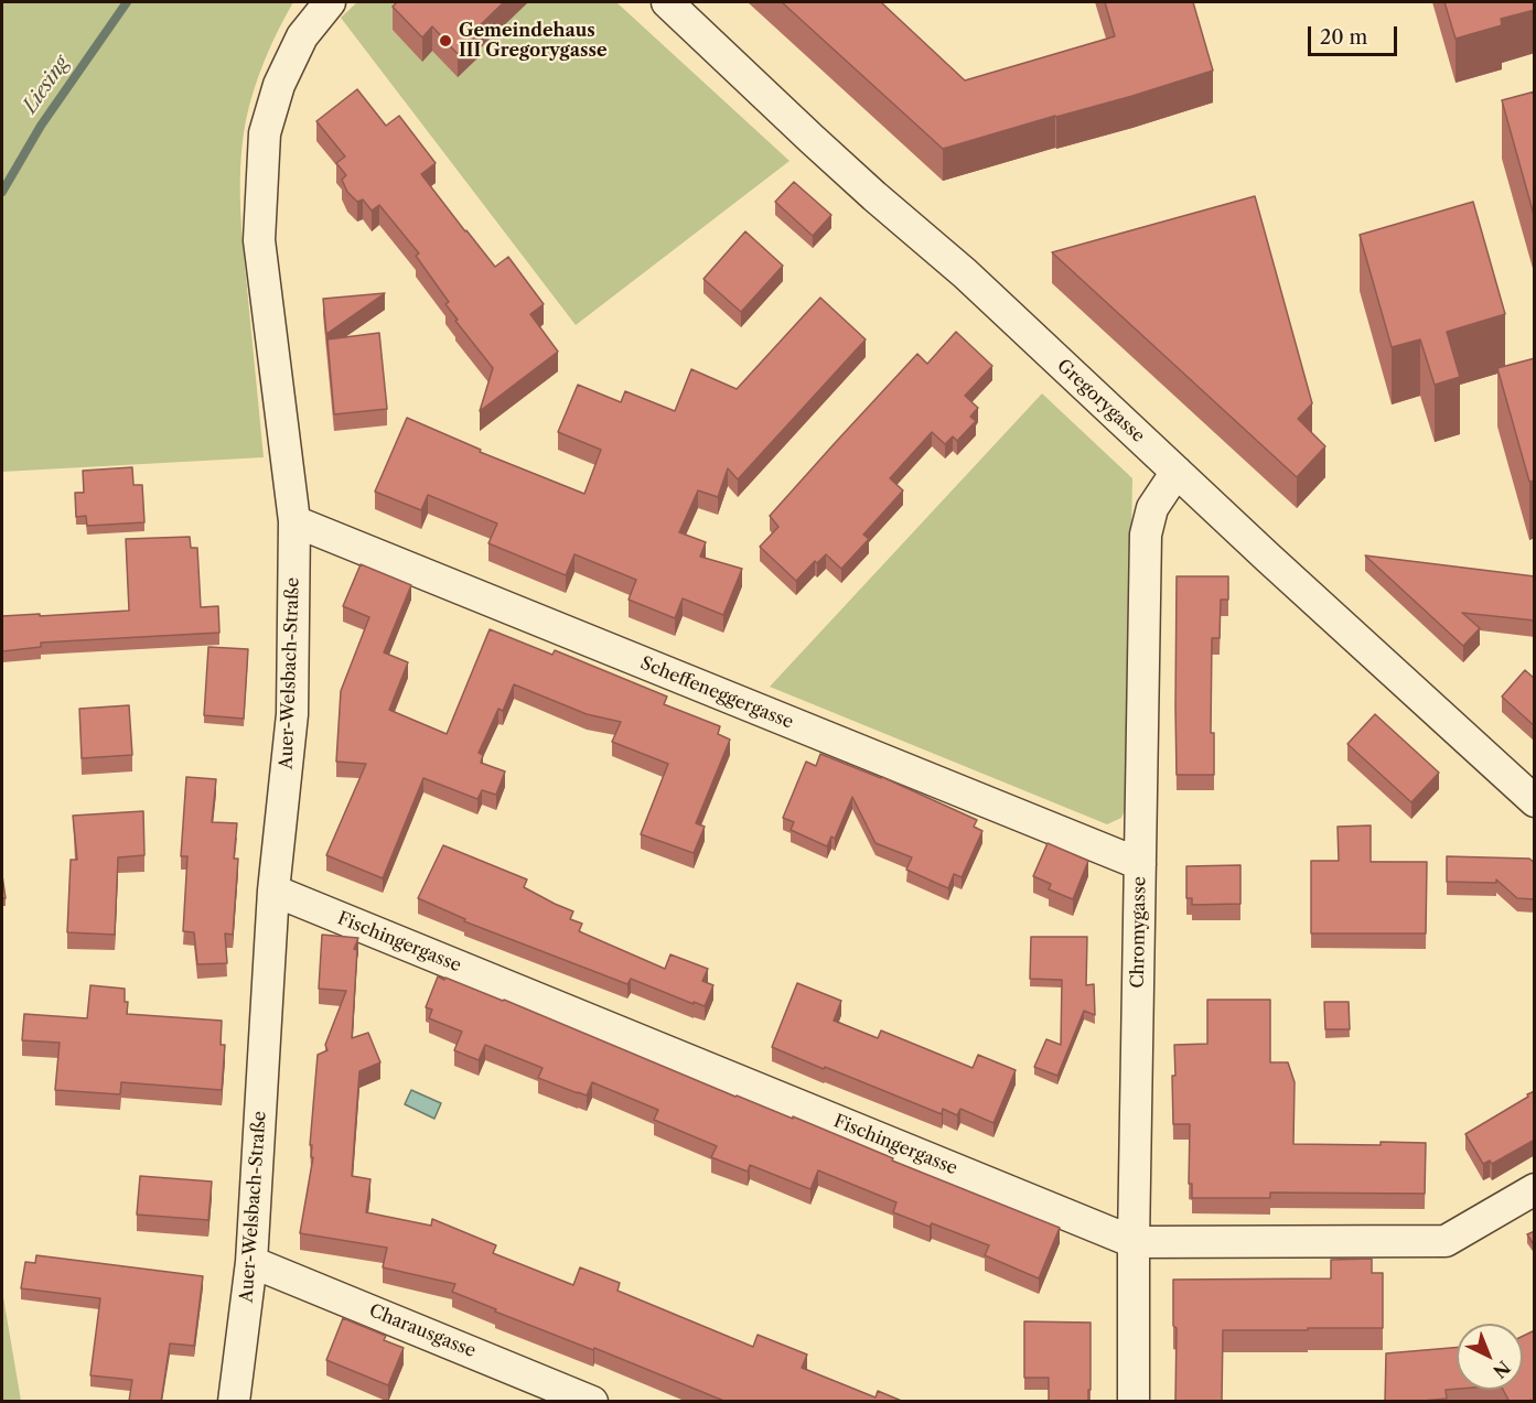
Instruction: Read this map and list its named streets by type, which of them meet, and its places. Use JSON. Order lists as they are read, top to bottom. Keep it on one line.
{"streets":{"street":["Gregorygasse","Auer-Welsbach-Straße","Scheffeneggergasse","Chromygasse","Fischingergasse","Charausgasse"]},"crossings":[["Gregorygasse","Chromygasse"],["Auer-Welsbach-Straße","Scheffeneggergasse"],["Auer-Welsbach-Straße","Fischingergasse"],["Auer-Welsbach-Straße","Charausgasse"],["Scheffeneggergasse","Chromygasse"],["Chromygasse","Fischingergasse"]],"water":["Liesing"],"places":["Gemeindehaus III Gregorygasse"],"scale_bar":"20 m","north":"bottom right"}
